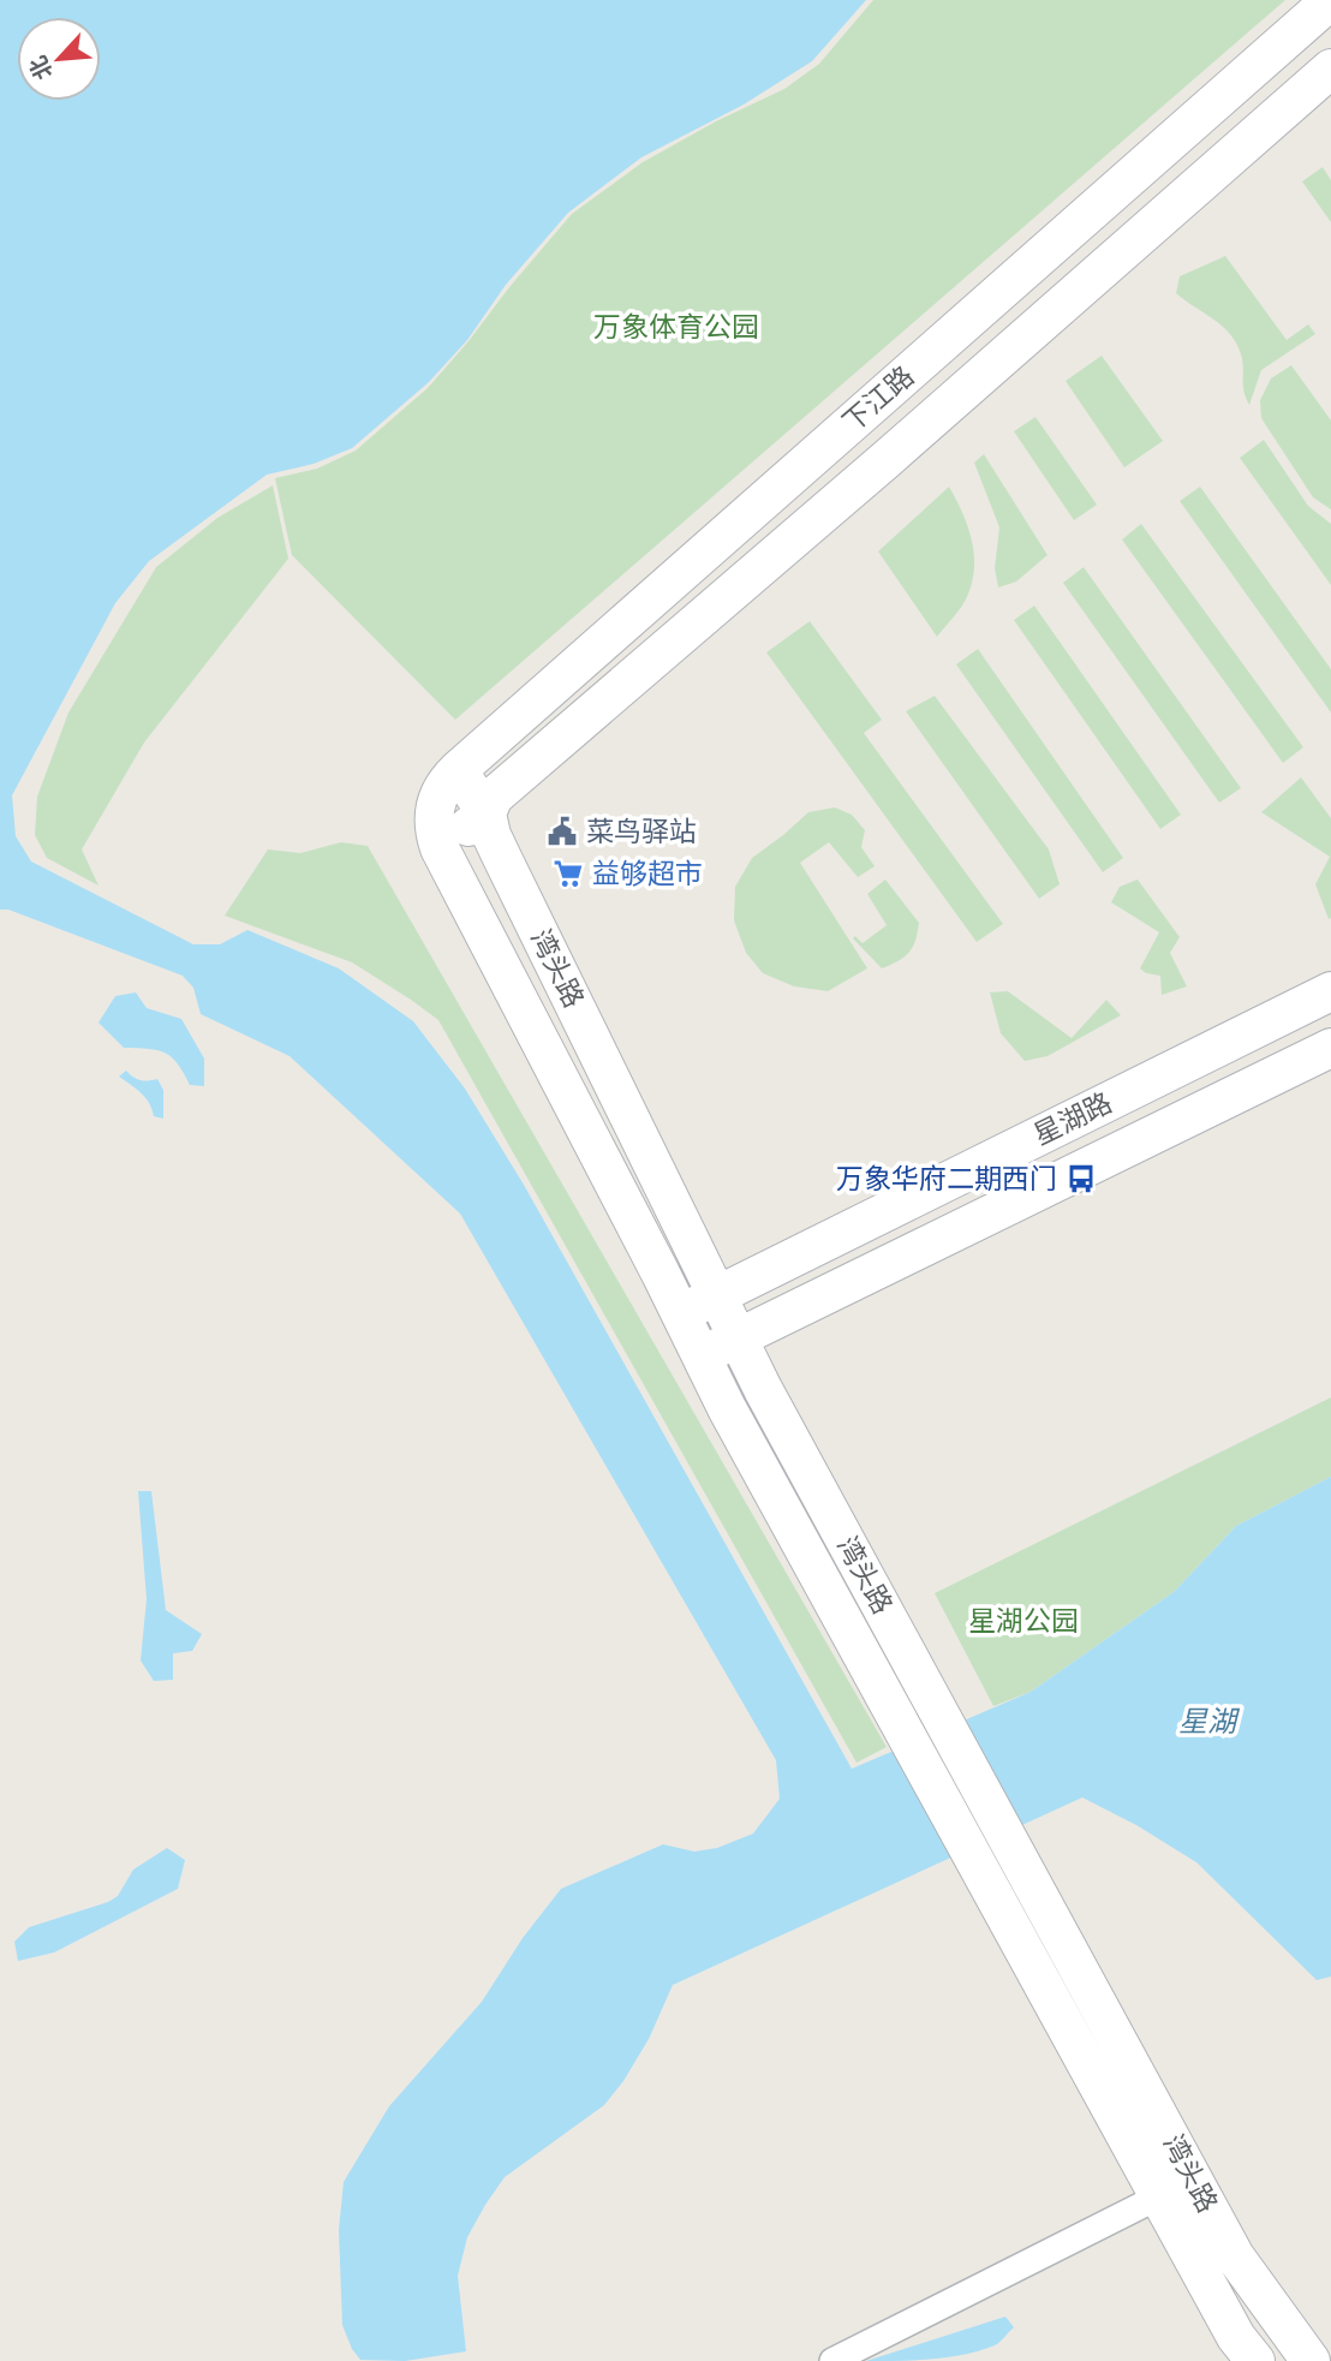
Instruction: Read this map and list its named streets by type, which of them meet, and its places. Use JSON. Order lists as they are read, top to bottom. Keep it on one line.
{"streets":{"main road":["下江路","湾头路","星湖路"]},"crossings":[["下江路","湾头路"],["湾头路","星湖路"]],"water":["星湖"],"parks":["万象体育公园","星湖公园"],"places":{"public building":["菜鸟驿站"],"supermarket":["益够超市"],"bus stop":["万象华府二期西门"]},"north":"bottom left"}
